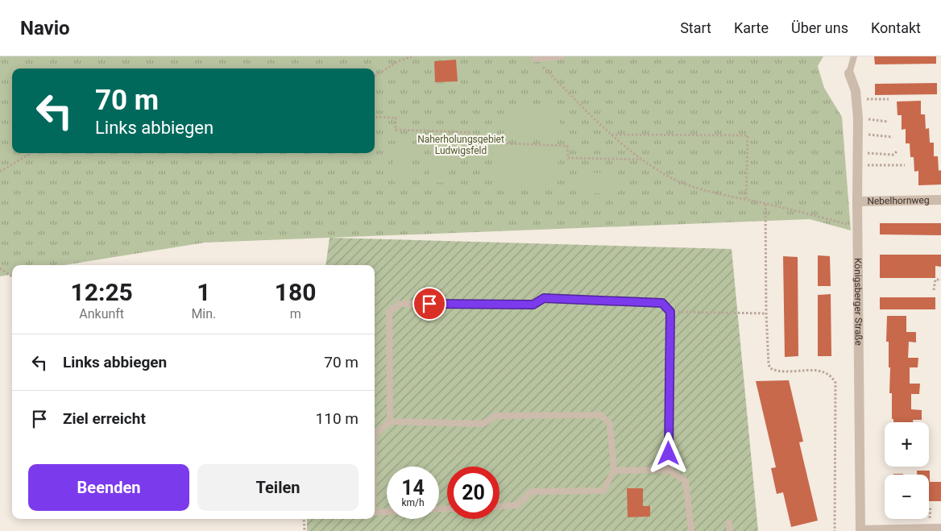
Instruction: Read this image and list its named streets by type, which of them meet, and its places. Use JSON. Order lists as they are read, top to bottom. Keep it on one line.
{"streets":{"street":["Nebelhornweg","Königsberger Straße"]},"crossings":[["Nebelhornweg","Königsberger Straße"]],"parks":["Naherholungsgebiet Ludwigsfeld"],"page":{"header":"Navio","nav":["Start","Karte","Über uns","Kontakt"],"turn":["70 m","Links abbiegen"],"eta":["12:25","Ankunft","1","Min.","180","m"],"list":[{"name":"Links abbiegen","value":"70 m"},{"name":"Ziel erreicht","value":"110 m"}],"map_buttons":["+","−"],"buttons":["Beenden","Teilen"],"speed":"14 km/h","limit":"20"}}
